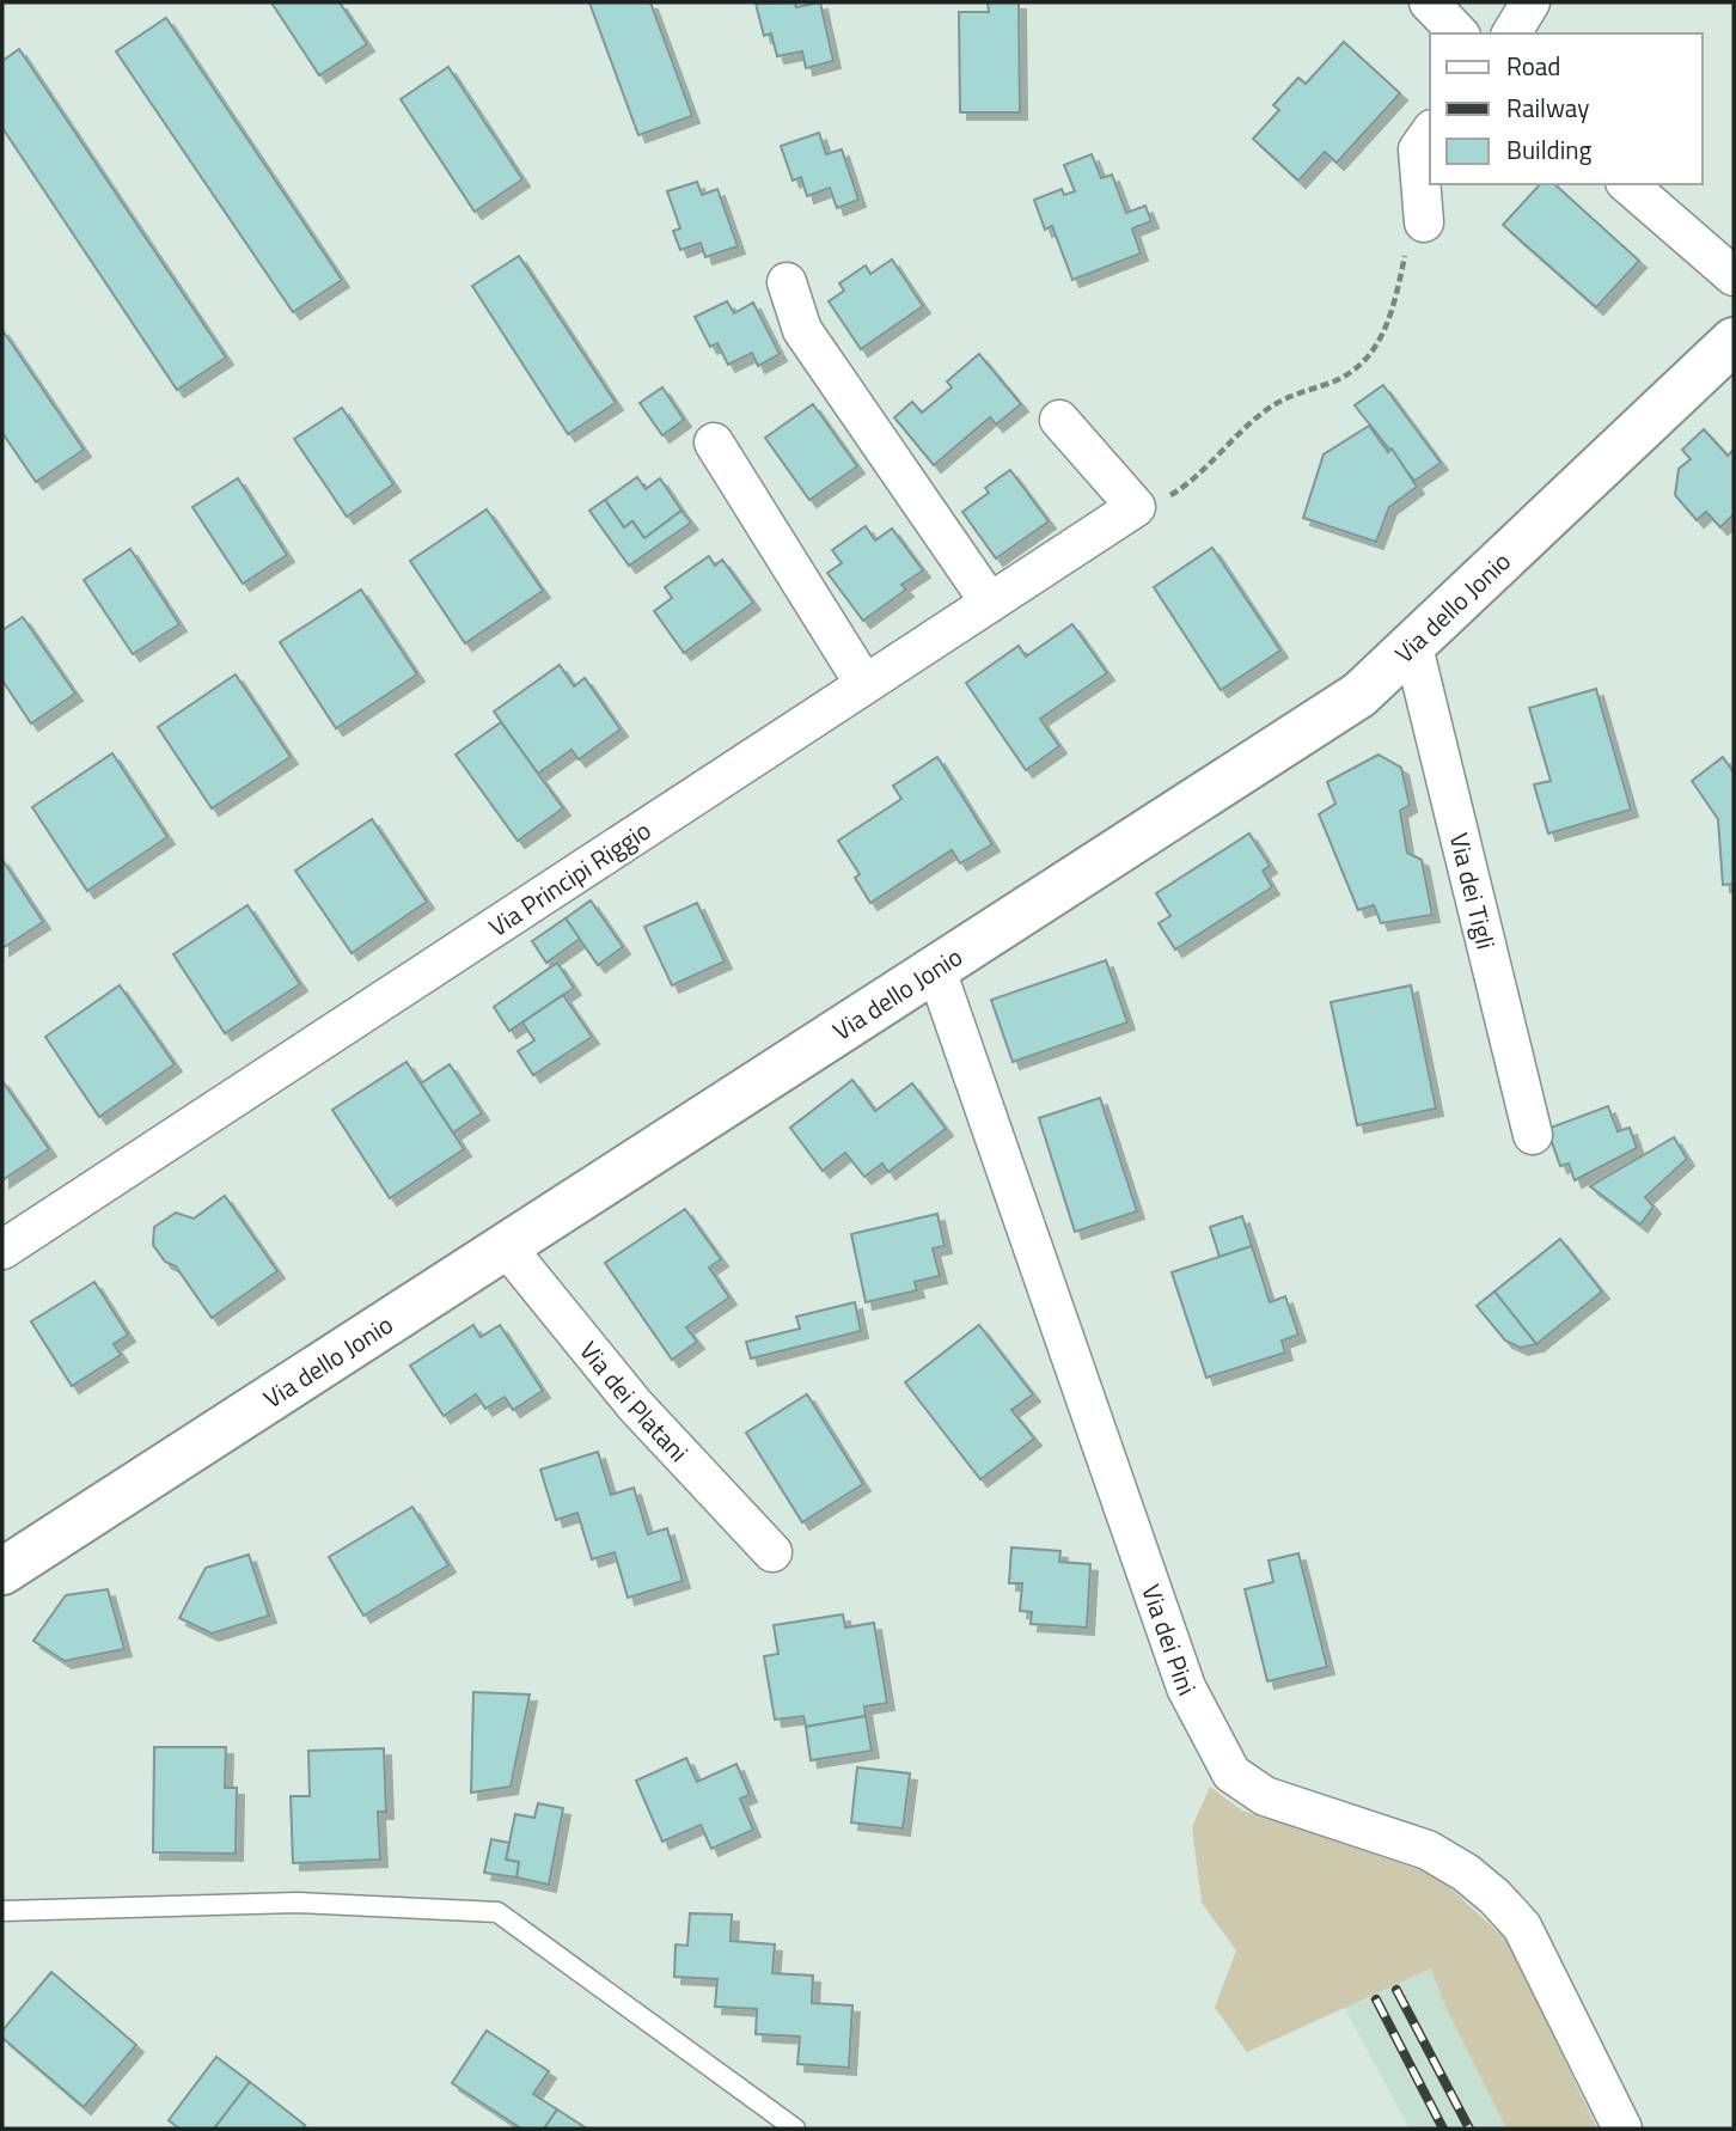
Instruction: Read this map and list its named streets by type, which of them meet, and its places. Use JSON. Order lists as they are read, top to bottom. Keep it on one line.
{"streets":{"street":["Via dello Jonio","Via Principi Riggio","Via dei Tigli","Via dei Platani","Via dei Pini"]},"crossings":[["Via dello Jonio","Via dei Tigli"],["Via dello Jonio","Via dei Platani"],["Via dello Jonio","Via dei Pini"]],"legend":["Road","Railway","Building"]}
